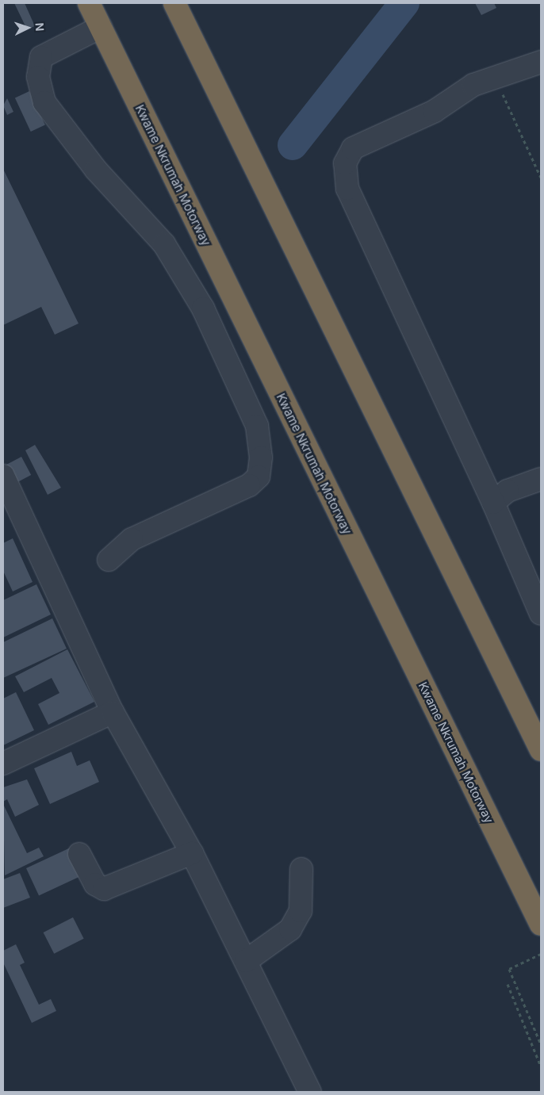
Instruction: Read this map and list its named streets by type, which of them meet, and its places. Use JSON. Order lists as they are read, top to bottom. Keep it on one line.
{"streets":{"highway":["Kwame Nkrumah Motorway"]},"north":"right"}
